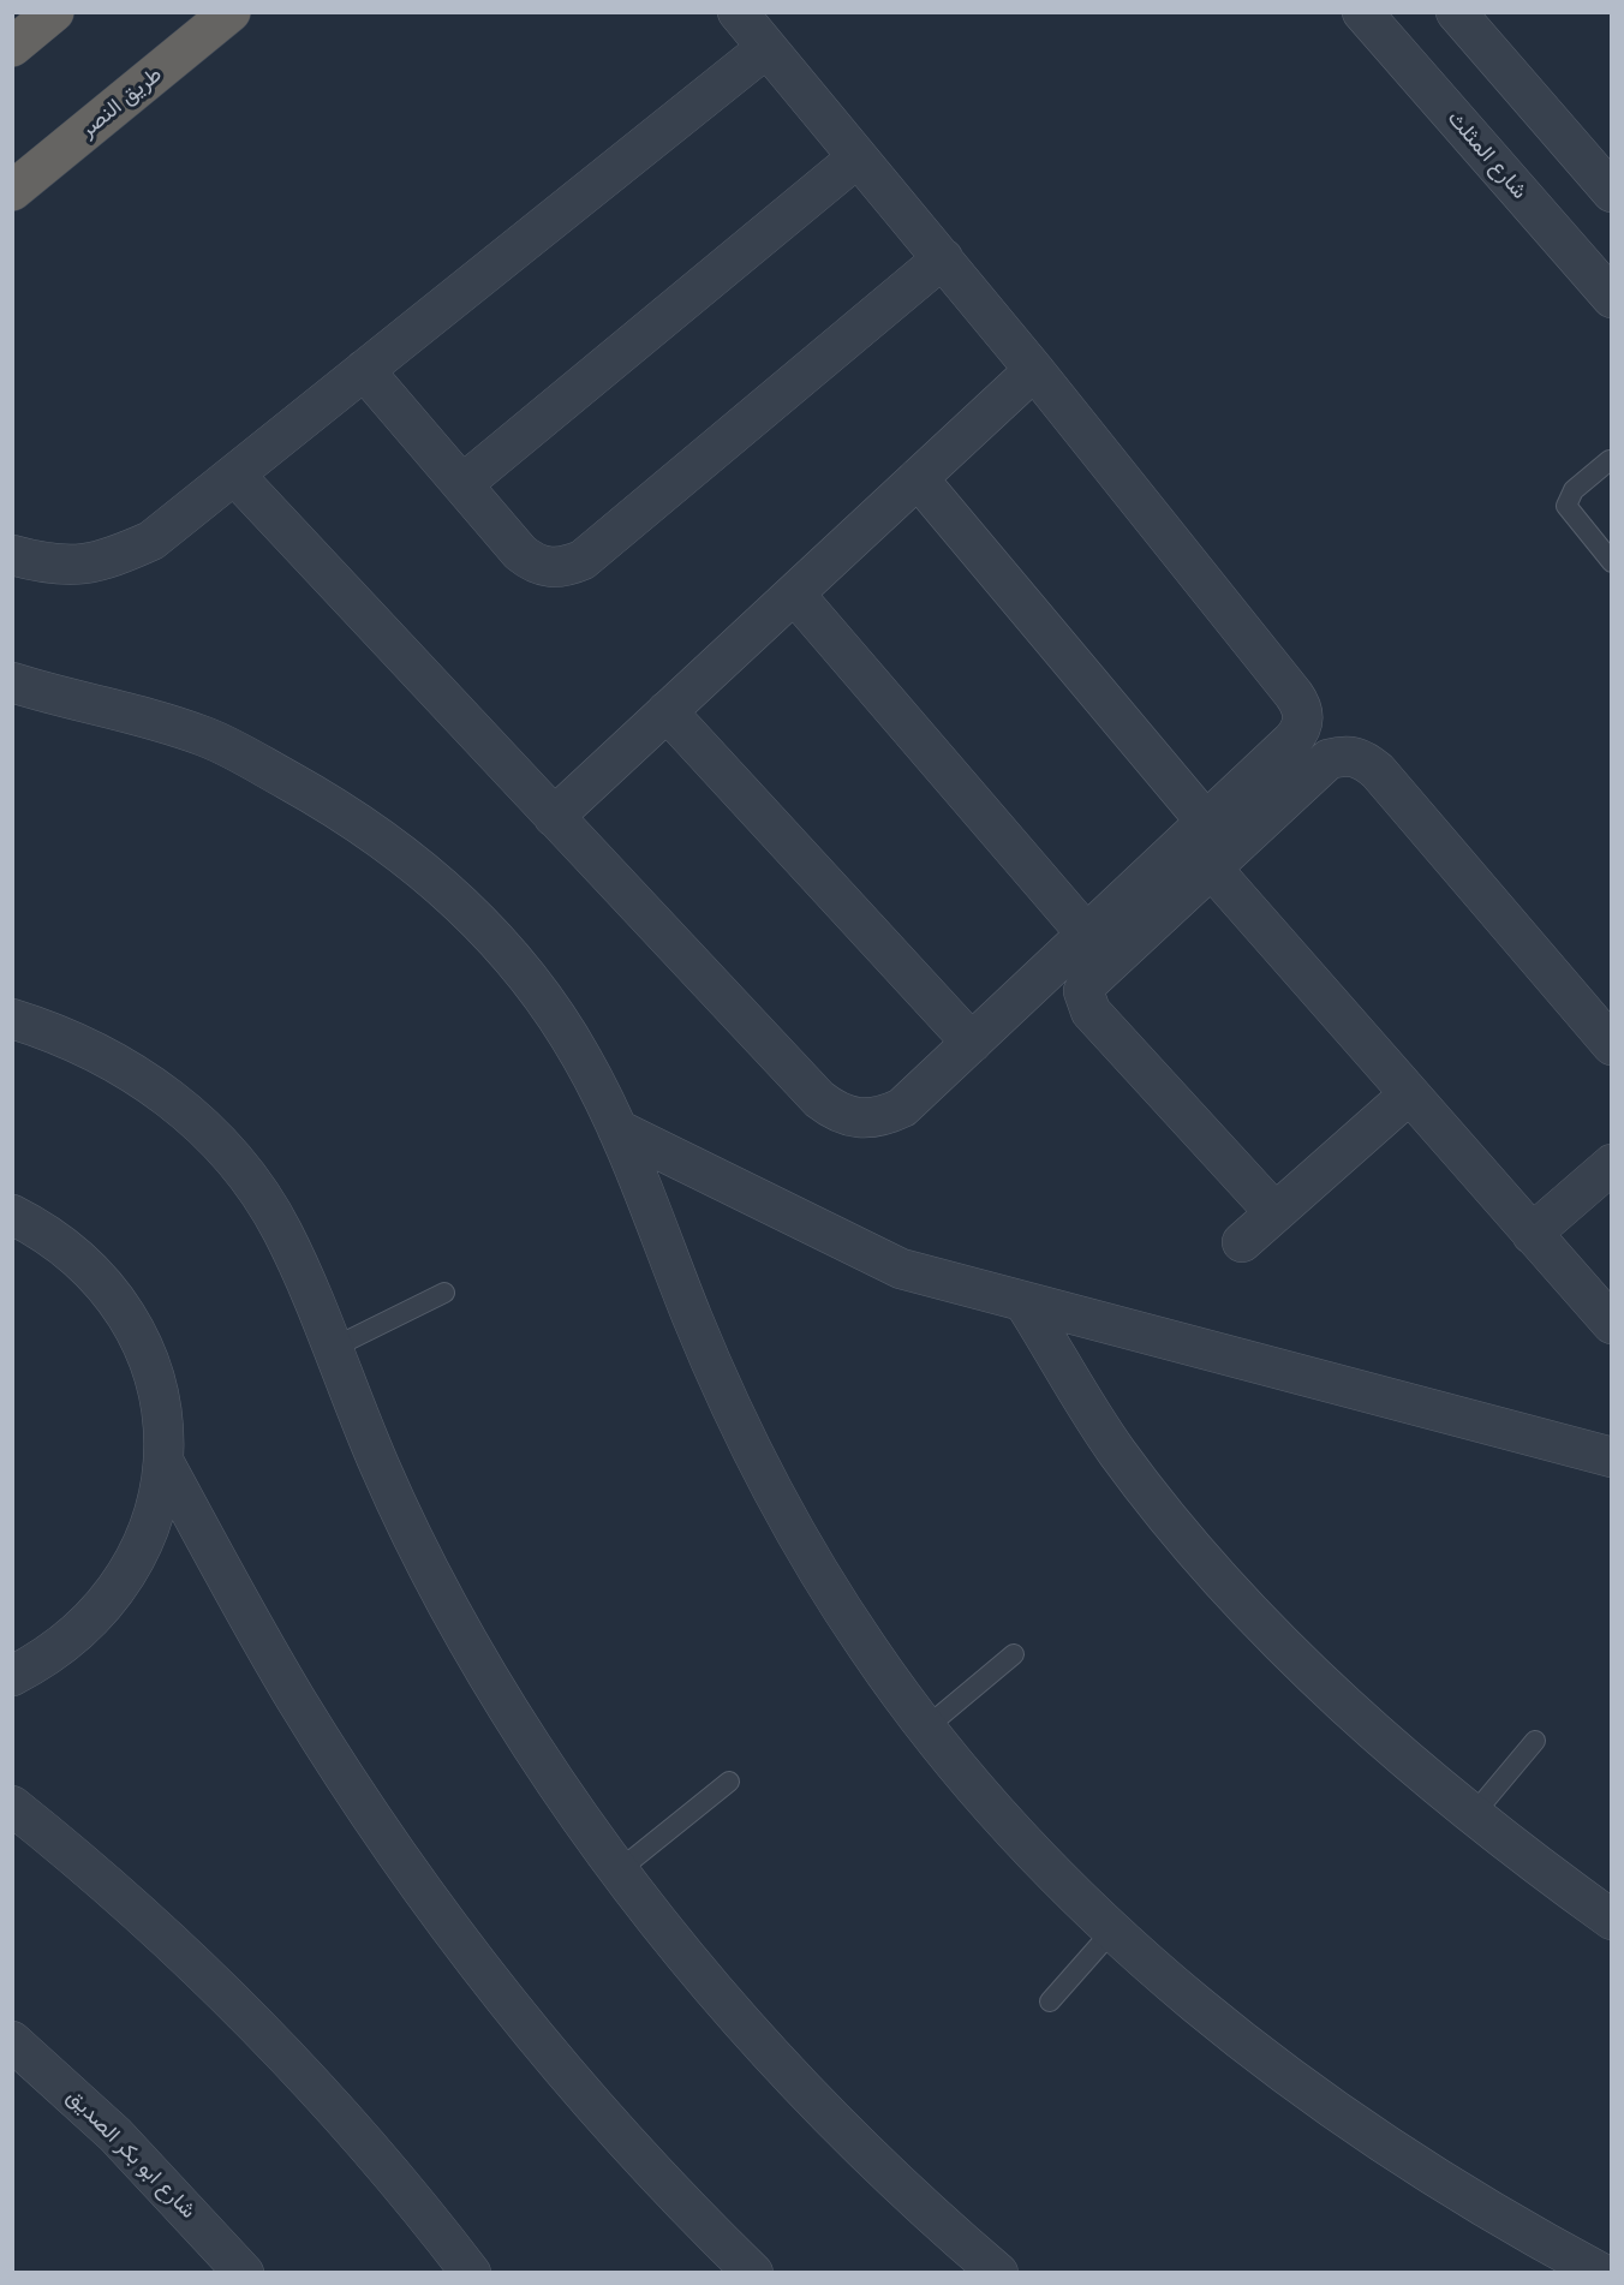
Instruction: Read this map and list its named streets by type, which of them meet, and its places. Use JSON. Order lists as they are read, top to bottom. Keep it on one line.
{"streets":{"highway":["طريق النصر"],"street":["شارع المثلث","شارع ابو بكر الصديق"]}}
